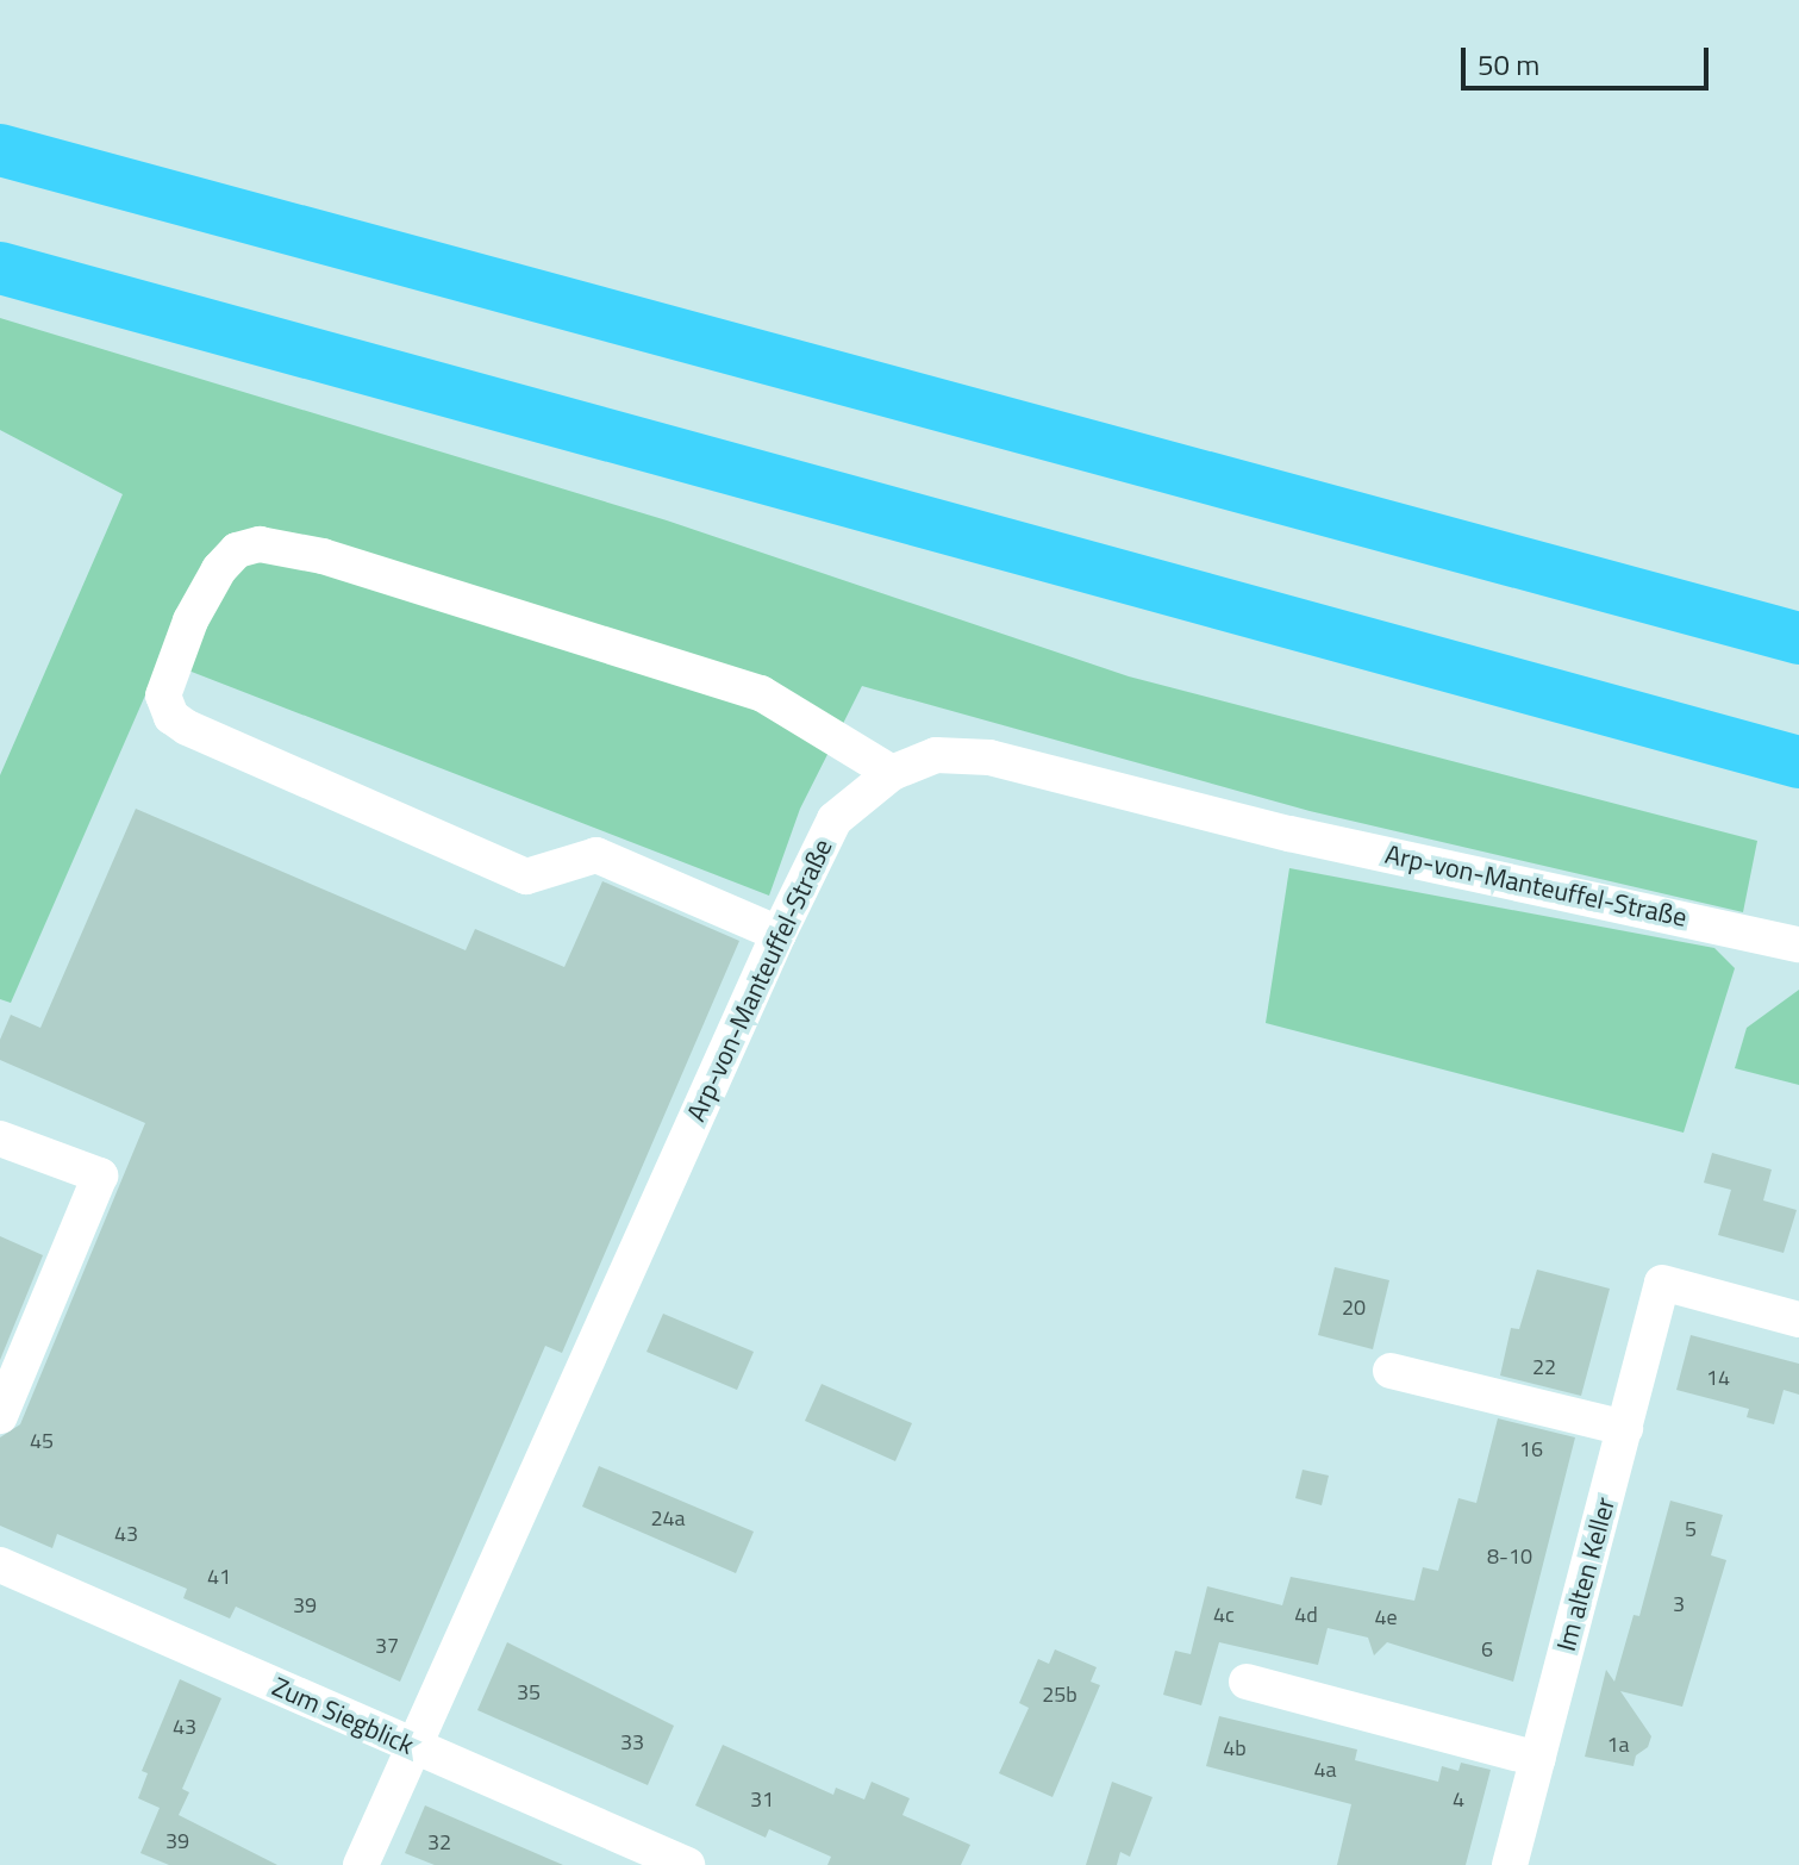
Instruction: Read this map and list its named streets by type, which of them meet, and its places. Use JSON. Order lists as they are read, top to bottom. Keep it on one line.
{"streets":{"street":["Arp-von-Manteuffel-Straße","Im alten Keller","Zum Siegblick"]},"crossings":[["Arp-von-Manteuffel-Straße","Zum Siegblick"]],"house_numbers":["20","22","14","45","16","24a","5","43","8-10","41","3","39","4c","4d","4e","37","6","35","25b","43","33","1a","4b","4a","31","4","39","32"],"scale_bar":"50 m"}
